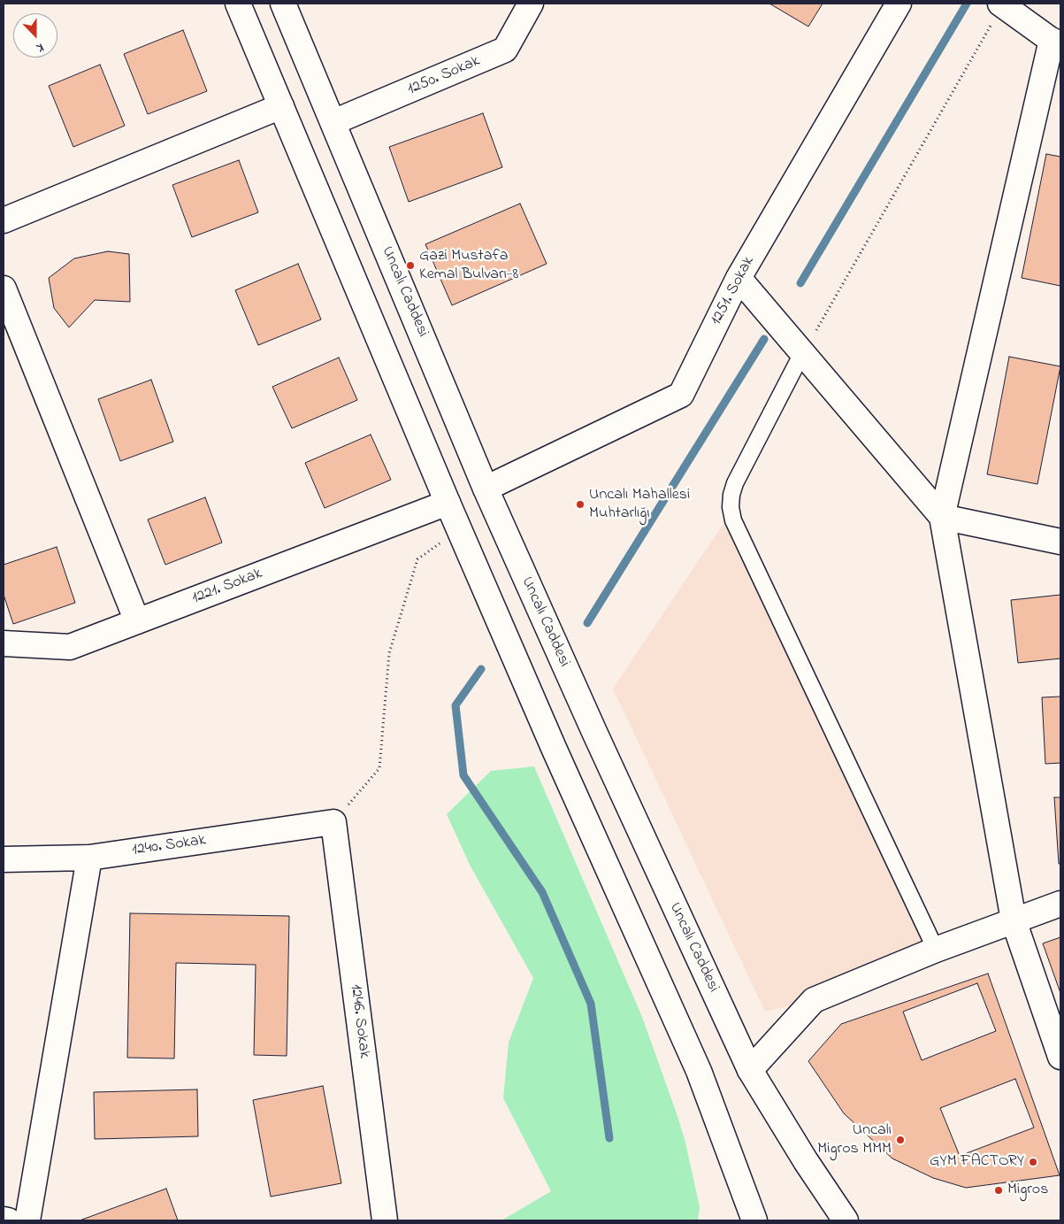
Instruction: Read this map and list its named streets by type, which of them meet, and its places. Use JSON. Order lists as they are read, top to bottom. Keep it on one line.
{"streets":{"street":["1250. Sokak","1251. Sokak","Uncalı Caddesi","1221. Sokak","1240. Sokak","1246. Sokak"]},"crossings":[["1250. Sokak","Uncalı Caddesi"],["1251. Sokak","Uncalı Caddesi"],["1240. Sokak","1246. Sokak"]],"places":["Gazi Mustafa Kemal Bulvarı-8","Uncalı Mahallesi Muhtarlığı","Uncalı Migros MMM","GYM FACTORY","Migros"],"north":"bottom"}
